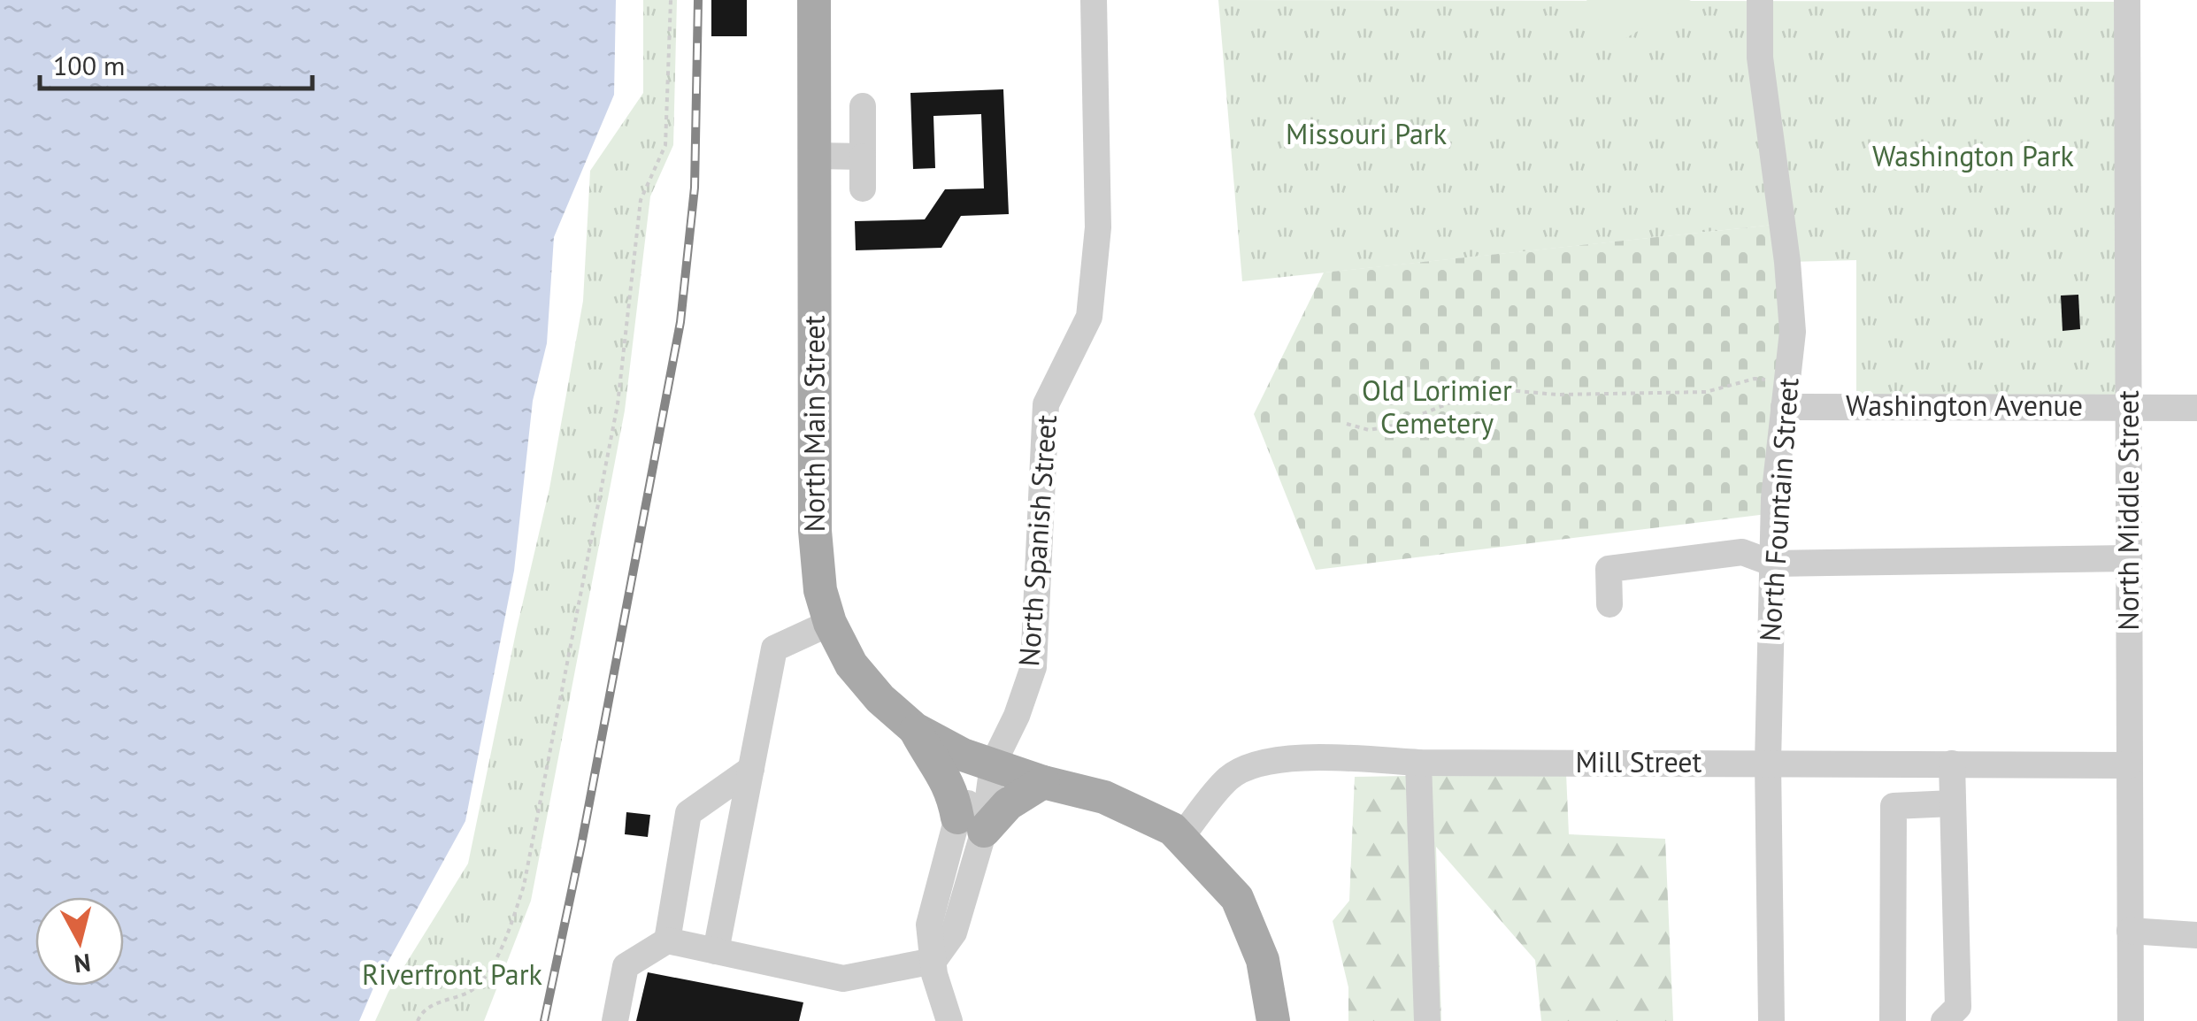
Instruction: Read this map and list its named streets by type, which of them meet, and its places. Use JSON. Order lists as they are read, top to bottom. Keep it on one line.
{"streets":{"main road":["North Main Street"],"street":["Washington Avenue","North Fountain Street","North Middle Street","North Spanish Street","Mill Street"]},"crossings":[["Washington Avenue","North Fountain Street"],["Washington Avenue","North Middle Street"],["North Main Street","North Spanish Street"],["North Main Street","Mill Street"],["North Fountain Street","Mill Street"],["North Middle Street","Mill Street"]],"parks":["Missouri Park","Washington Park","Old Lorimier Cemetery","Riverfront Park"],"scale_bar":"100 m","north":"bottom"}
